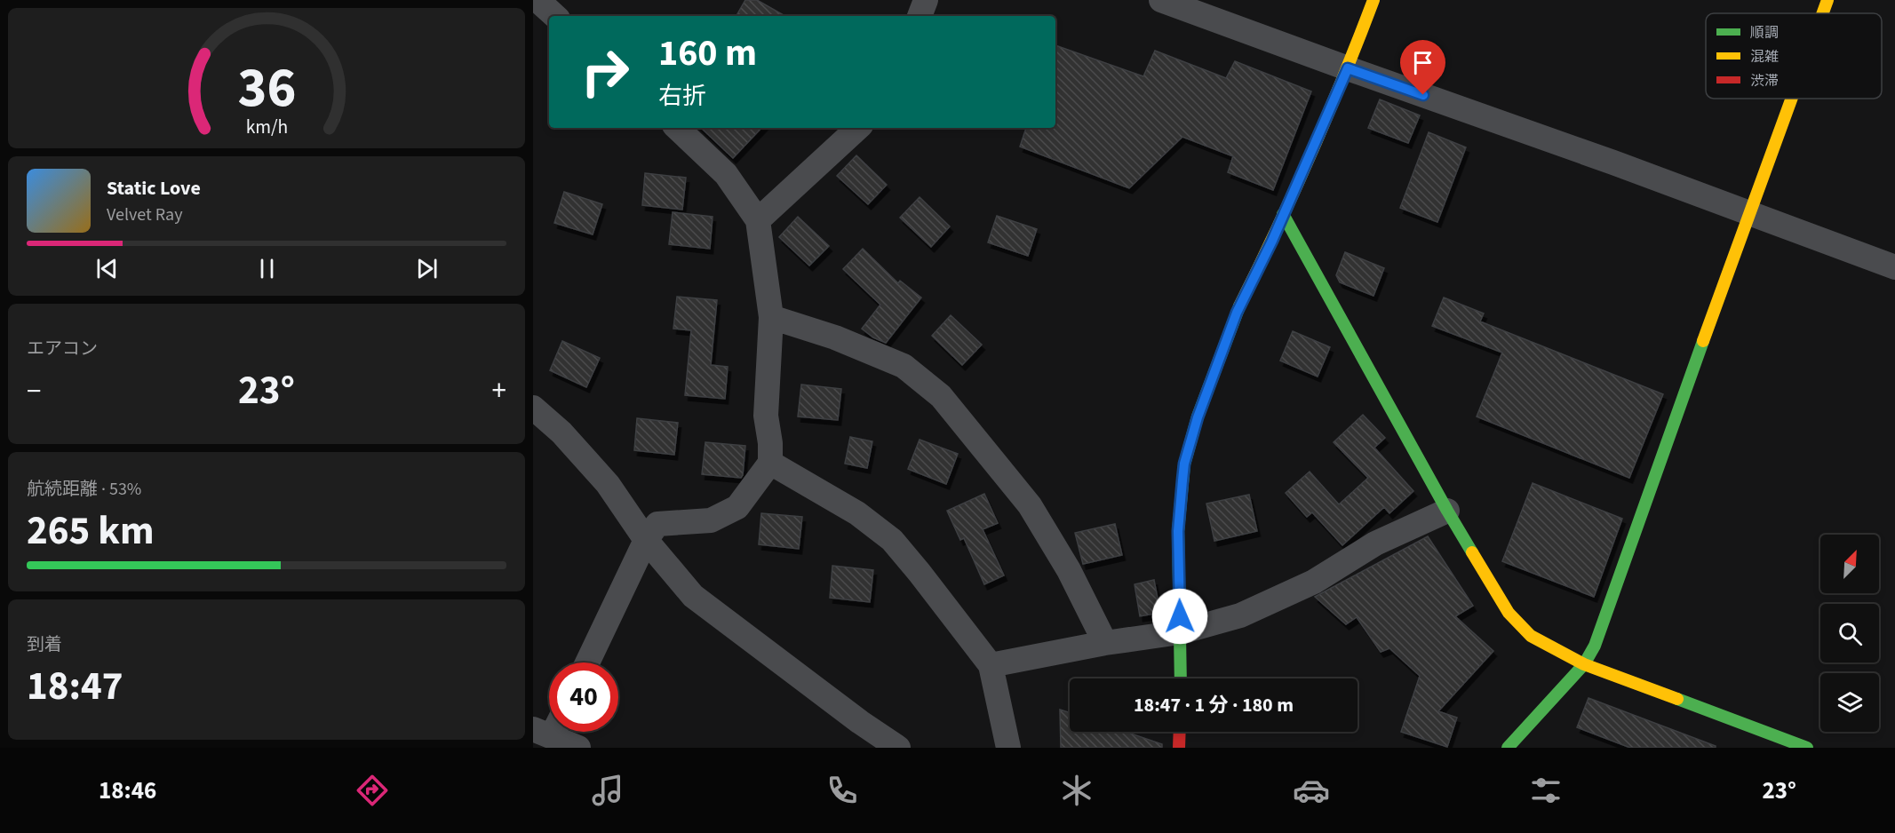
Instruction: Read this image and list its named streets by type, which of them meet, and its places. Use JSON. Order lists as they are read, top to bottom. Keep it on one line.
{"legend":["順調","混雑","渋滞"],"north":"top right","page":{"turn":["160 m","右折"],"song":["Static Love","Velvet Ray"],"tile":["エアコン",["航続距離 · 53%","265 km"],["到着","18:47"]],"heat":["−","23°","+"],"limit":"40","trip":"18:47 · 1 分 · 180 m","tabs":["18:46","23°"],"gauge":["36","km/h"]}}
